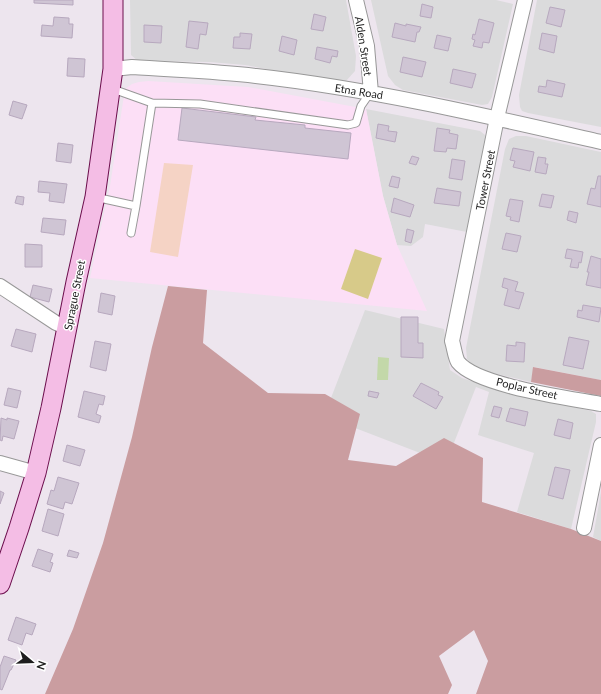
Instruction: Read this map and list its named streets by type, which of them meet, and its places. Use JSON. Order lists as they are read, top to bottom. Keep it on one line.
{"streets":{"main road":["Sprague Street"],"street":["Alden Street","Etna Road","Tower Street","Poplar Street"]},"crossings":[["Alden Street","Etna Road"],["Etna Road","Tower Street"],["Etna Road","Sprague Street"],["Tower Street","Poplar Street"]],"north":"right"}
